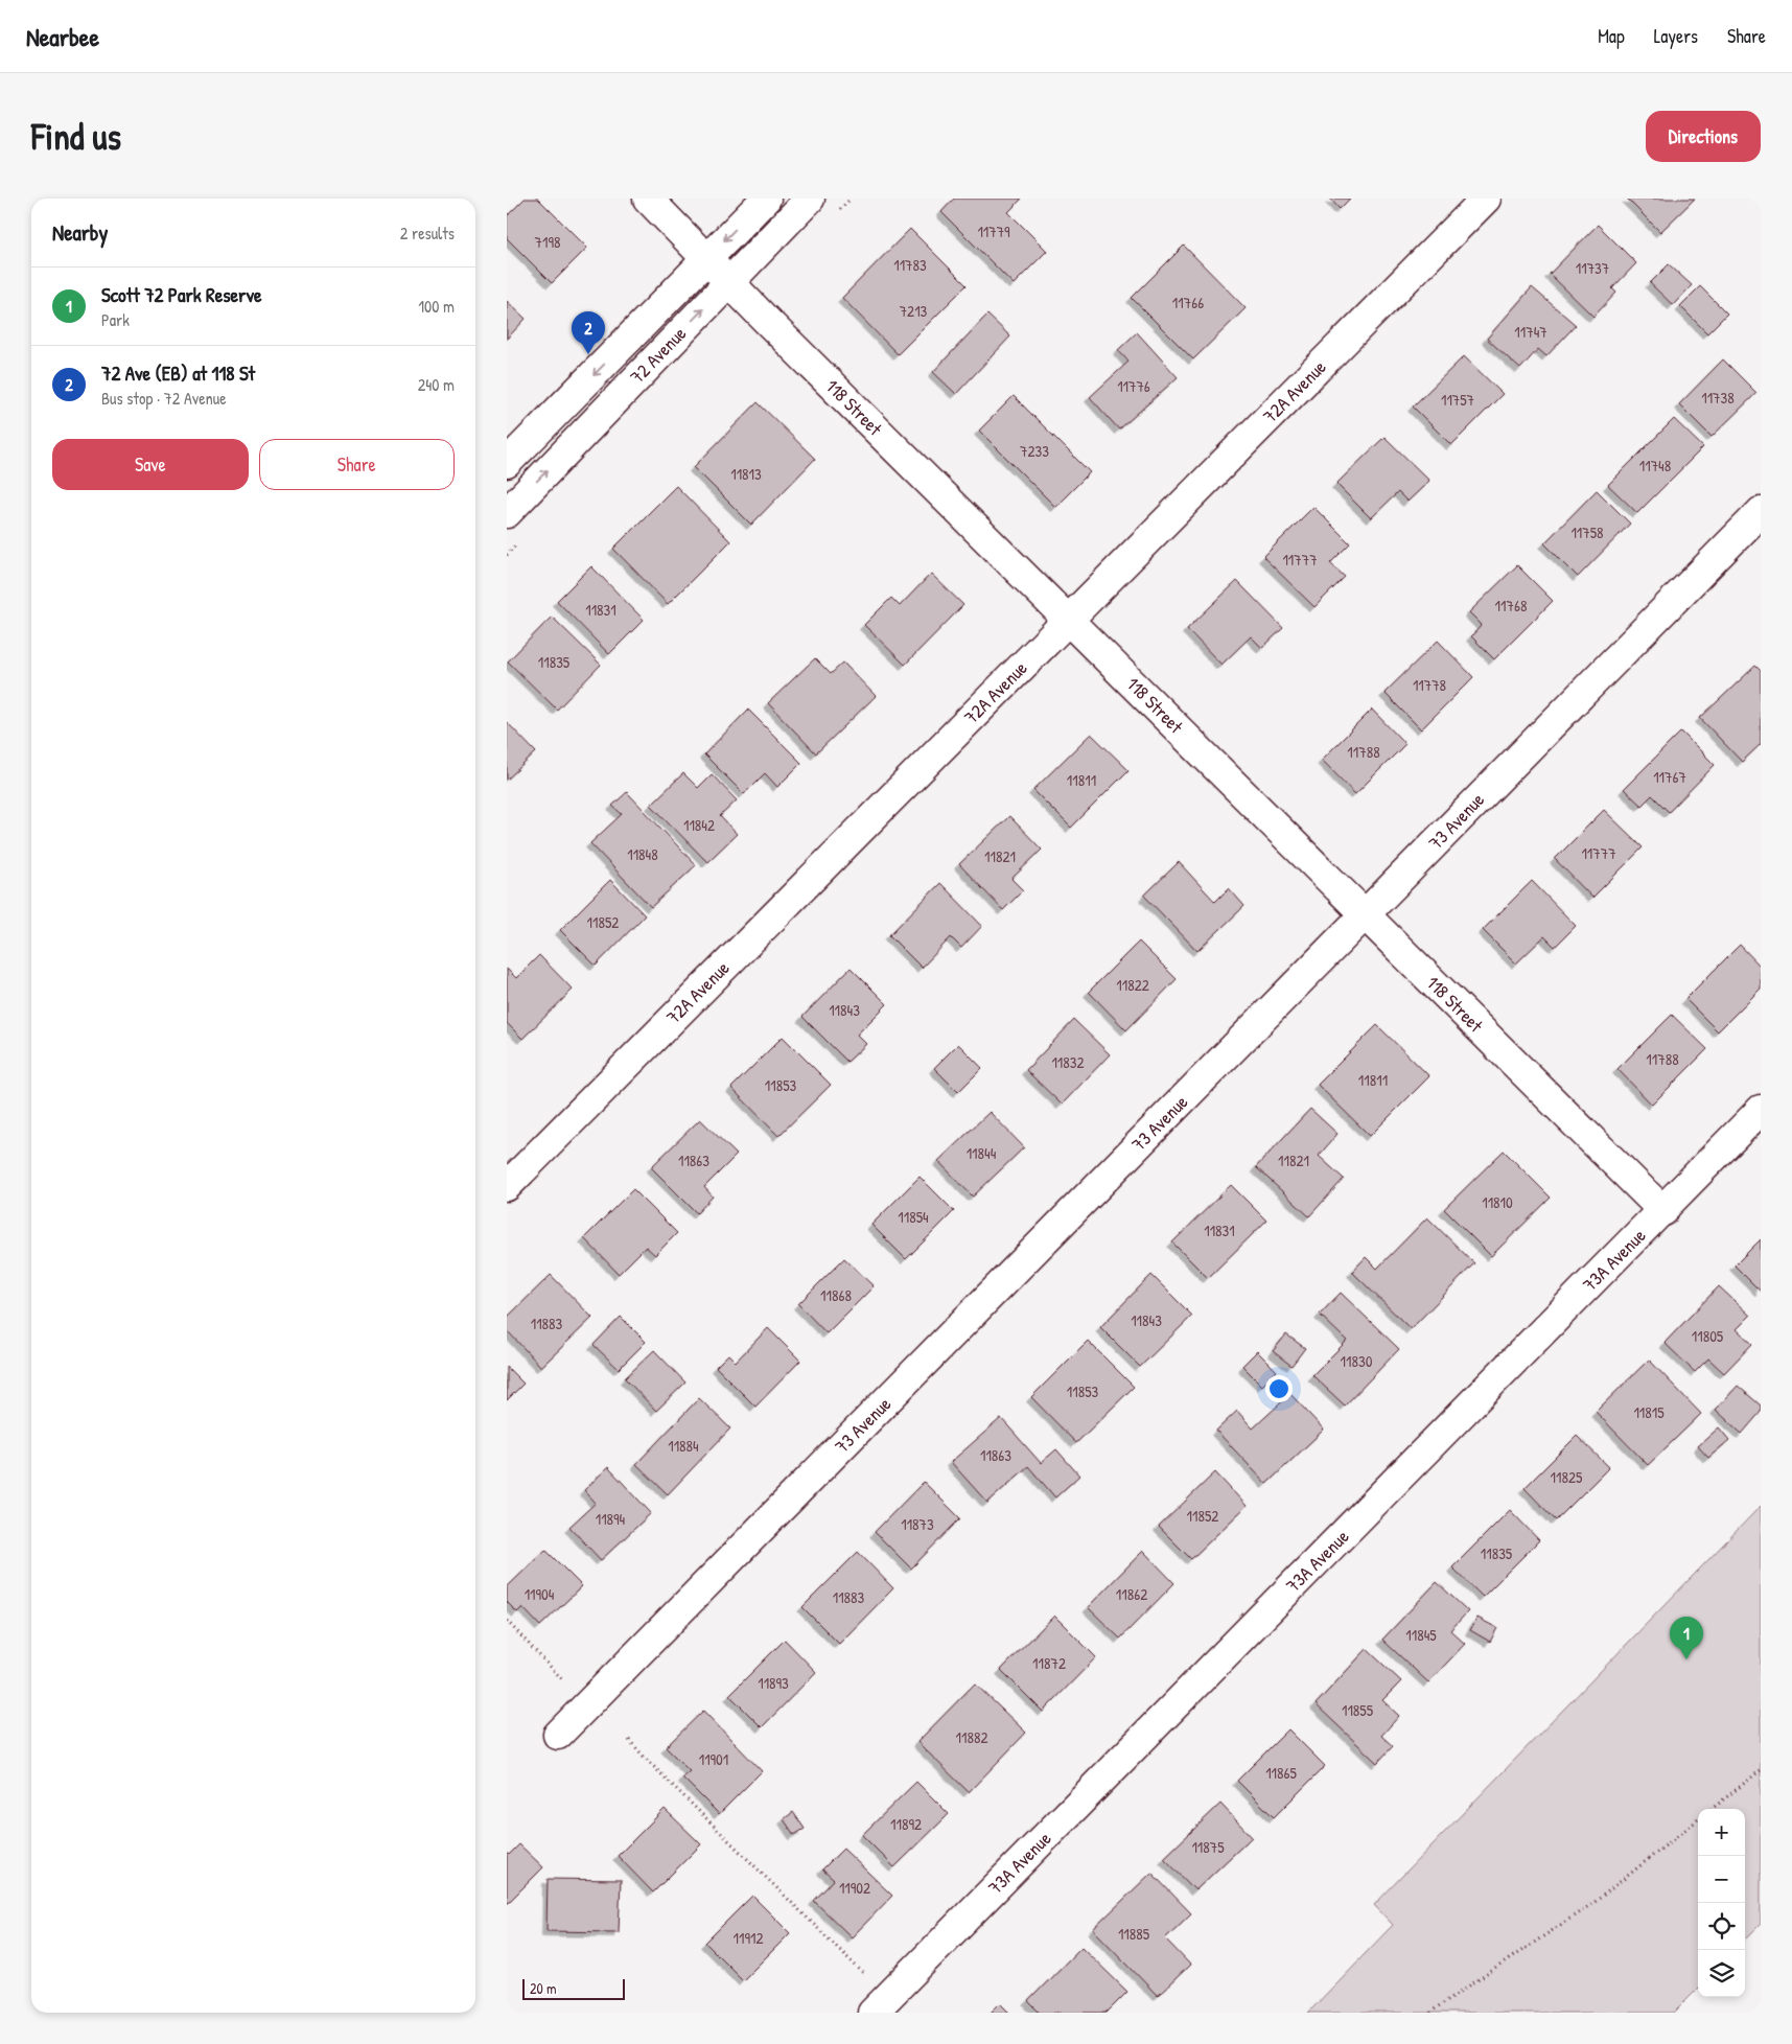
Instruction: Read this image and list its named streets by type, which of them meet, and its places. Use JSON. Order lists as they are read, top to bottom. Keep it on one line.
{"streets":{"street":["72 Avenue","72A Avenue","118 Street","73 Avenue","73A Avenue"]},"crossings":[["72 Avenue","118 Street"],["72A Avenue","118 Street"],["118 Street","73 Avenue"],["118 Street","73A Avenue"]],"house_numbers":["11779","7198","11783","11737","11766","7213","11747","11776","11738","11757","7233","11748","11813","11758","11777","11768","11831","11835","11778","11788","11767","11811","11842","11777","11848","11821","11852","11822","11843","11788","11832","11811","11853","11844","11863","11821","11810","11854","11831","11868","11843","11883","11805","11830","11853","11815","11884","11863","11825","11852","11894","11873","11835","11904","11862","11883","11845","11872","11893","11855","11882","11901","11865","11892","11875","11902","11885","11912"],"scale_bar":"20 m","page":{"header":"Nearbee","nav":["Map","Layers","Share"],"buttons":["Directions",["Save","Share"]],"title":"Find us","heading":["Nearby","2 results"],"list":[{"mark":"1","name":"Scott 72 Park Reserve","note":"Park","value":"100 m"},{"mark":"2","name":"72 Ave (EB) at 118 St","note":"Bus stop · 72 Avenue","value":"240 m"}],"pins":["2","1"],"map_buttons":["+","−"],"scale":"20 m"}}
